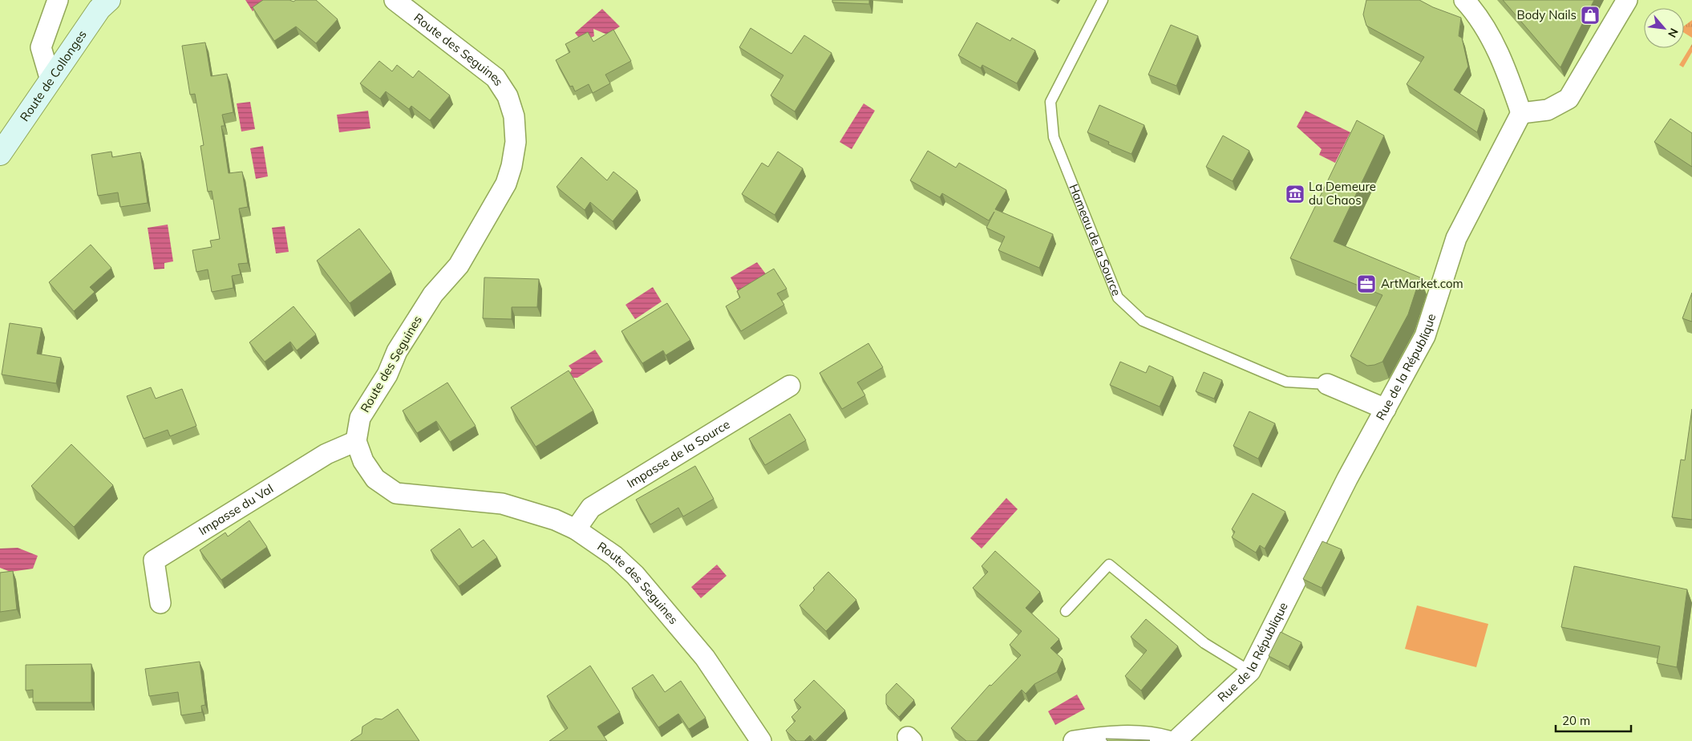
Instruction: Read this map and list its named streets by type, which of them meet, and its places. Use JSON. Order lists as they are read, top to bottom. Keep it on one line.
{"streets":{"main road":["Route de Collonges"],"street":["Route des Seguines","Hameau de la Source","Rue de la République","Impasse de la Source","Impasse du Val"]},"crossings":[["Route des Seguines","Impasse de la Source"],["Route des Seguines","Impasse du Val"],["Hameau de la Source","Rue de la République"]],"places":{"shop":["Body Nails"],"museum":["La Demeure du Chaos"],"office":["ArtMarket.com"]},"scale_bar":"20 m","north":"bottom right"}
